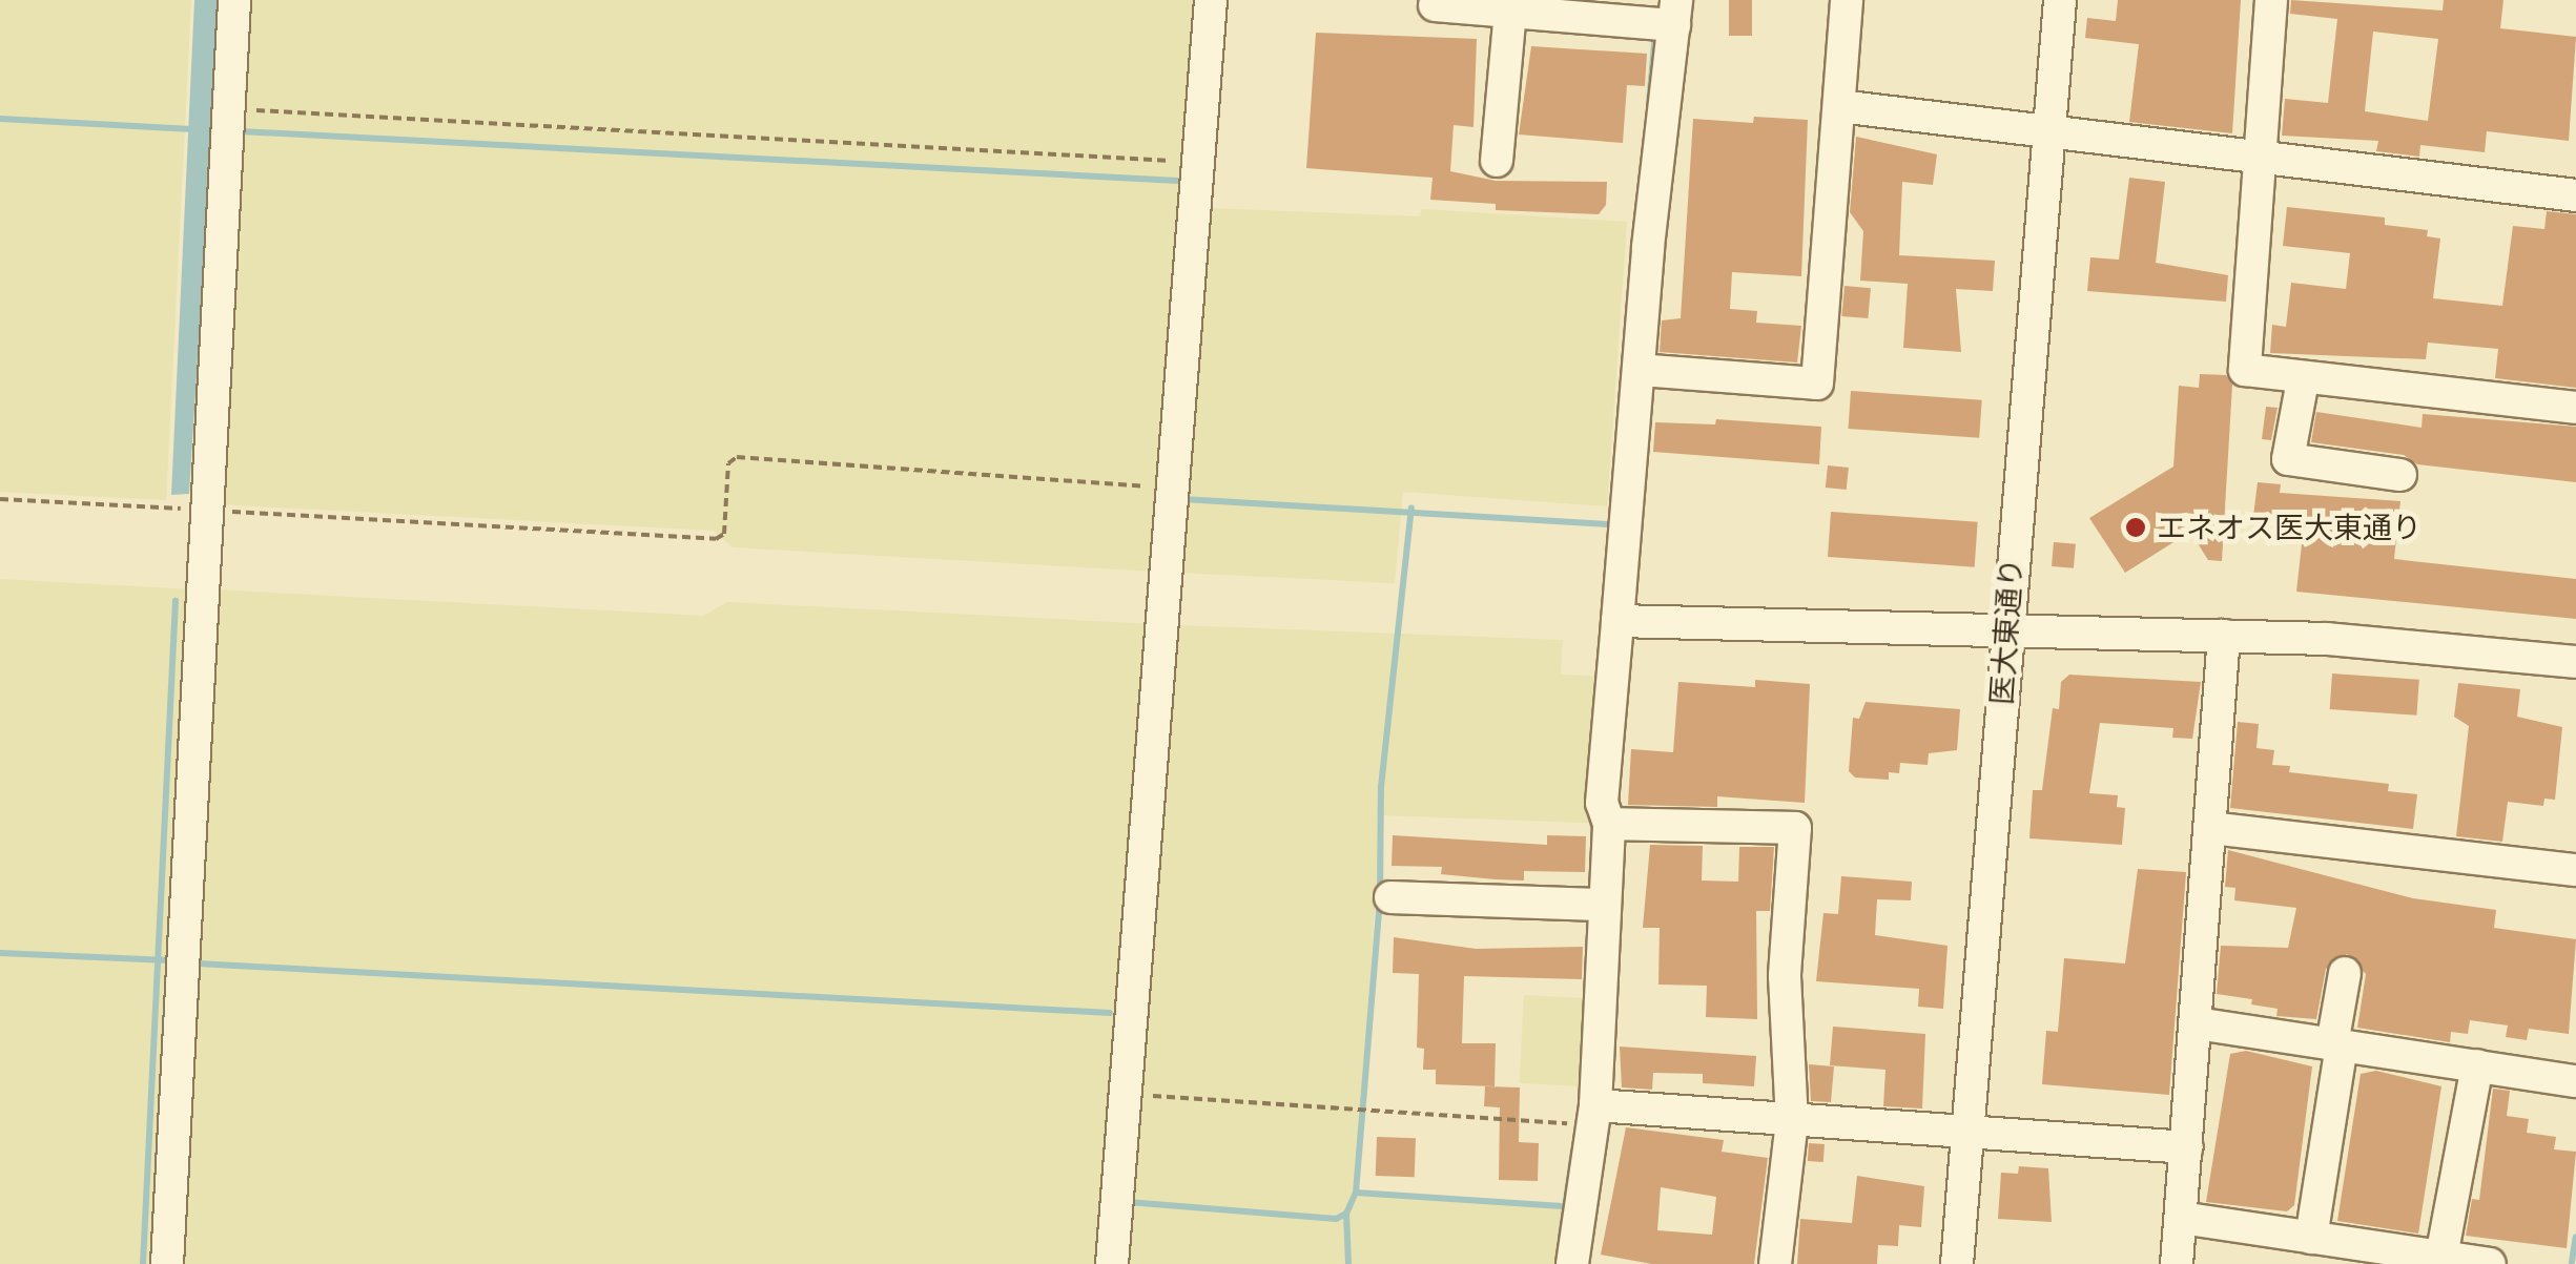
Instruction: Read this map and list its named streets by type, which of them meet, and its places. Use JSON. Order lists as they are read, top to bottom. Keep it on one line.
{"streets":{"street":["医大東通り"]},"places":["エネオス医大東通り"]}
